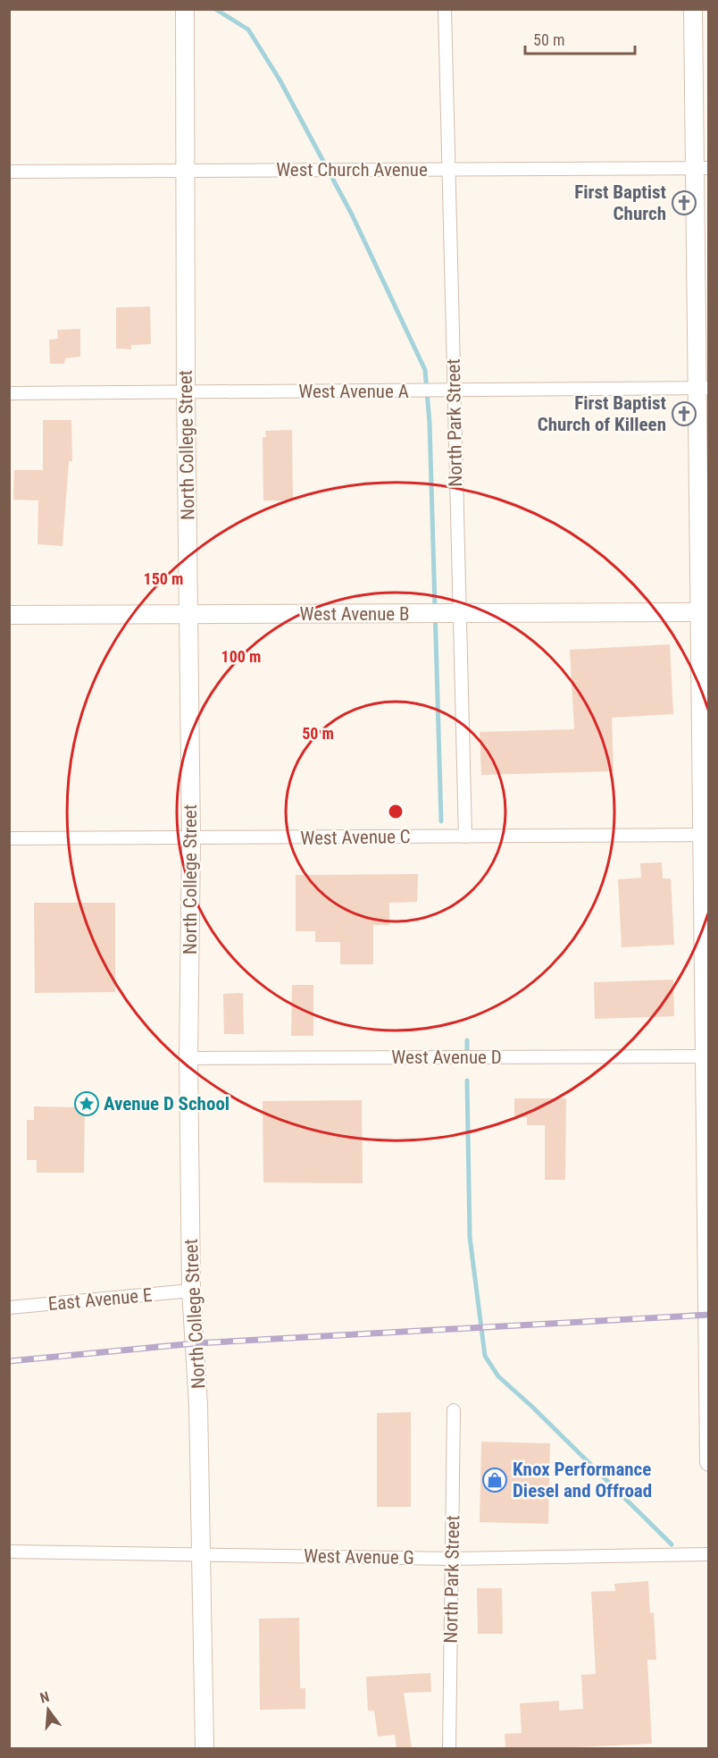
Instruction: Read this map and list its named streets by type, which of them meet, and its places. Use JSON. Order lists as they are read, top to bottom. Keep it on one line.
{"streets":{"street":["West Church Avenue","West Avenue A","North Park Street","North College Street","West Avenue B","West Avenue C","West Avenue D","East Avenue E","West Avenue G"]},"crossings":[["West Church Avenue","North Park Street"],["West Church Avenue","North College Street"],["West Avenue A","North Park Street"],["West Avenue A","North College Street"],["North Park Street","West Avenue B"],["North Park Street","West Avenue C"],["North Park Street","West Avenue G"],["North College Street","West Avenue B"],["North College Street","West Avenue C"],["North College Street","West Avenue D"],["North College Street","East Avenue E"],["North College Street","West Avenue G"]],"places":{"church":["First Baptist Church","First Baptist Church of Killeen"],"place":["Avenue D School"],"shop":["Knox Performance Diesel and Offroad"]},"scale_bar":"50 m","north":"top","rings":["150 m","100 m","50 m"]}
